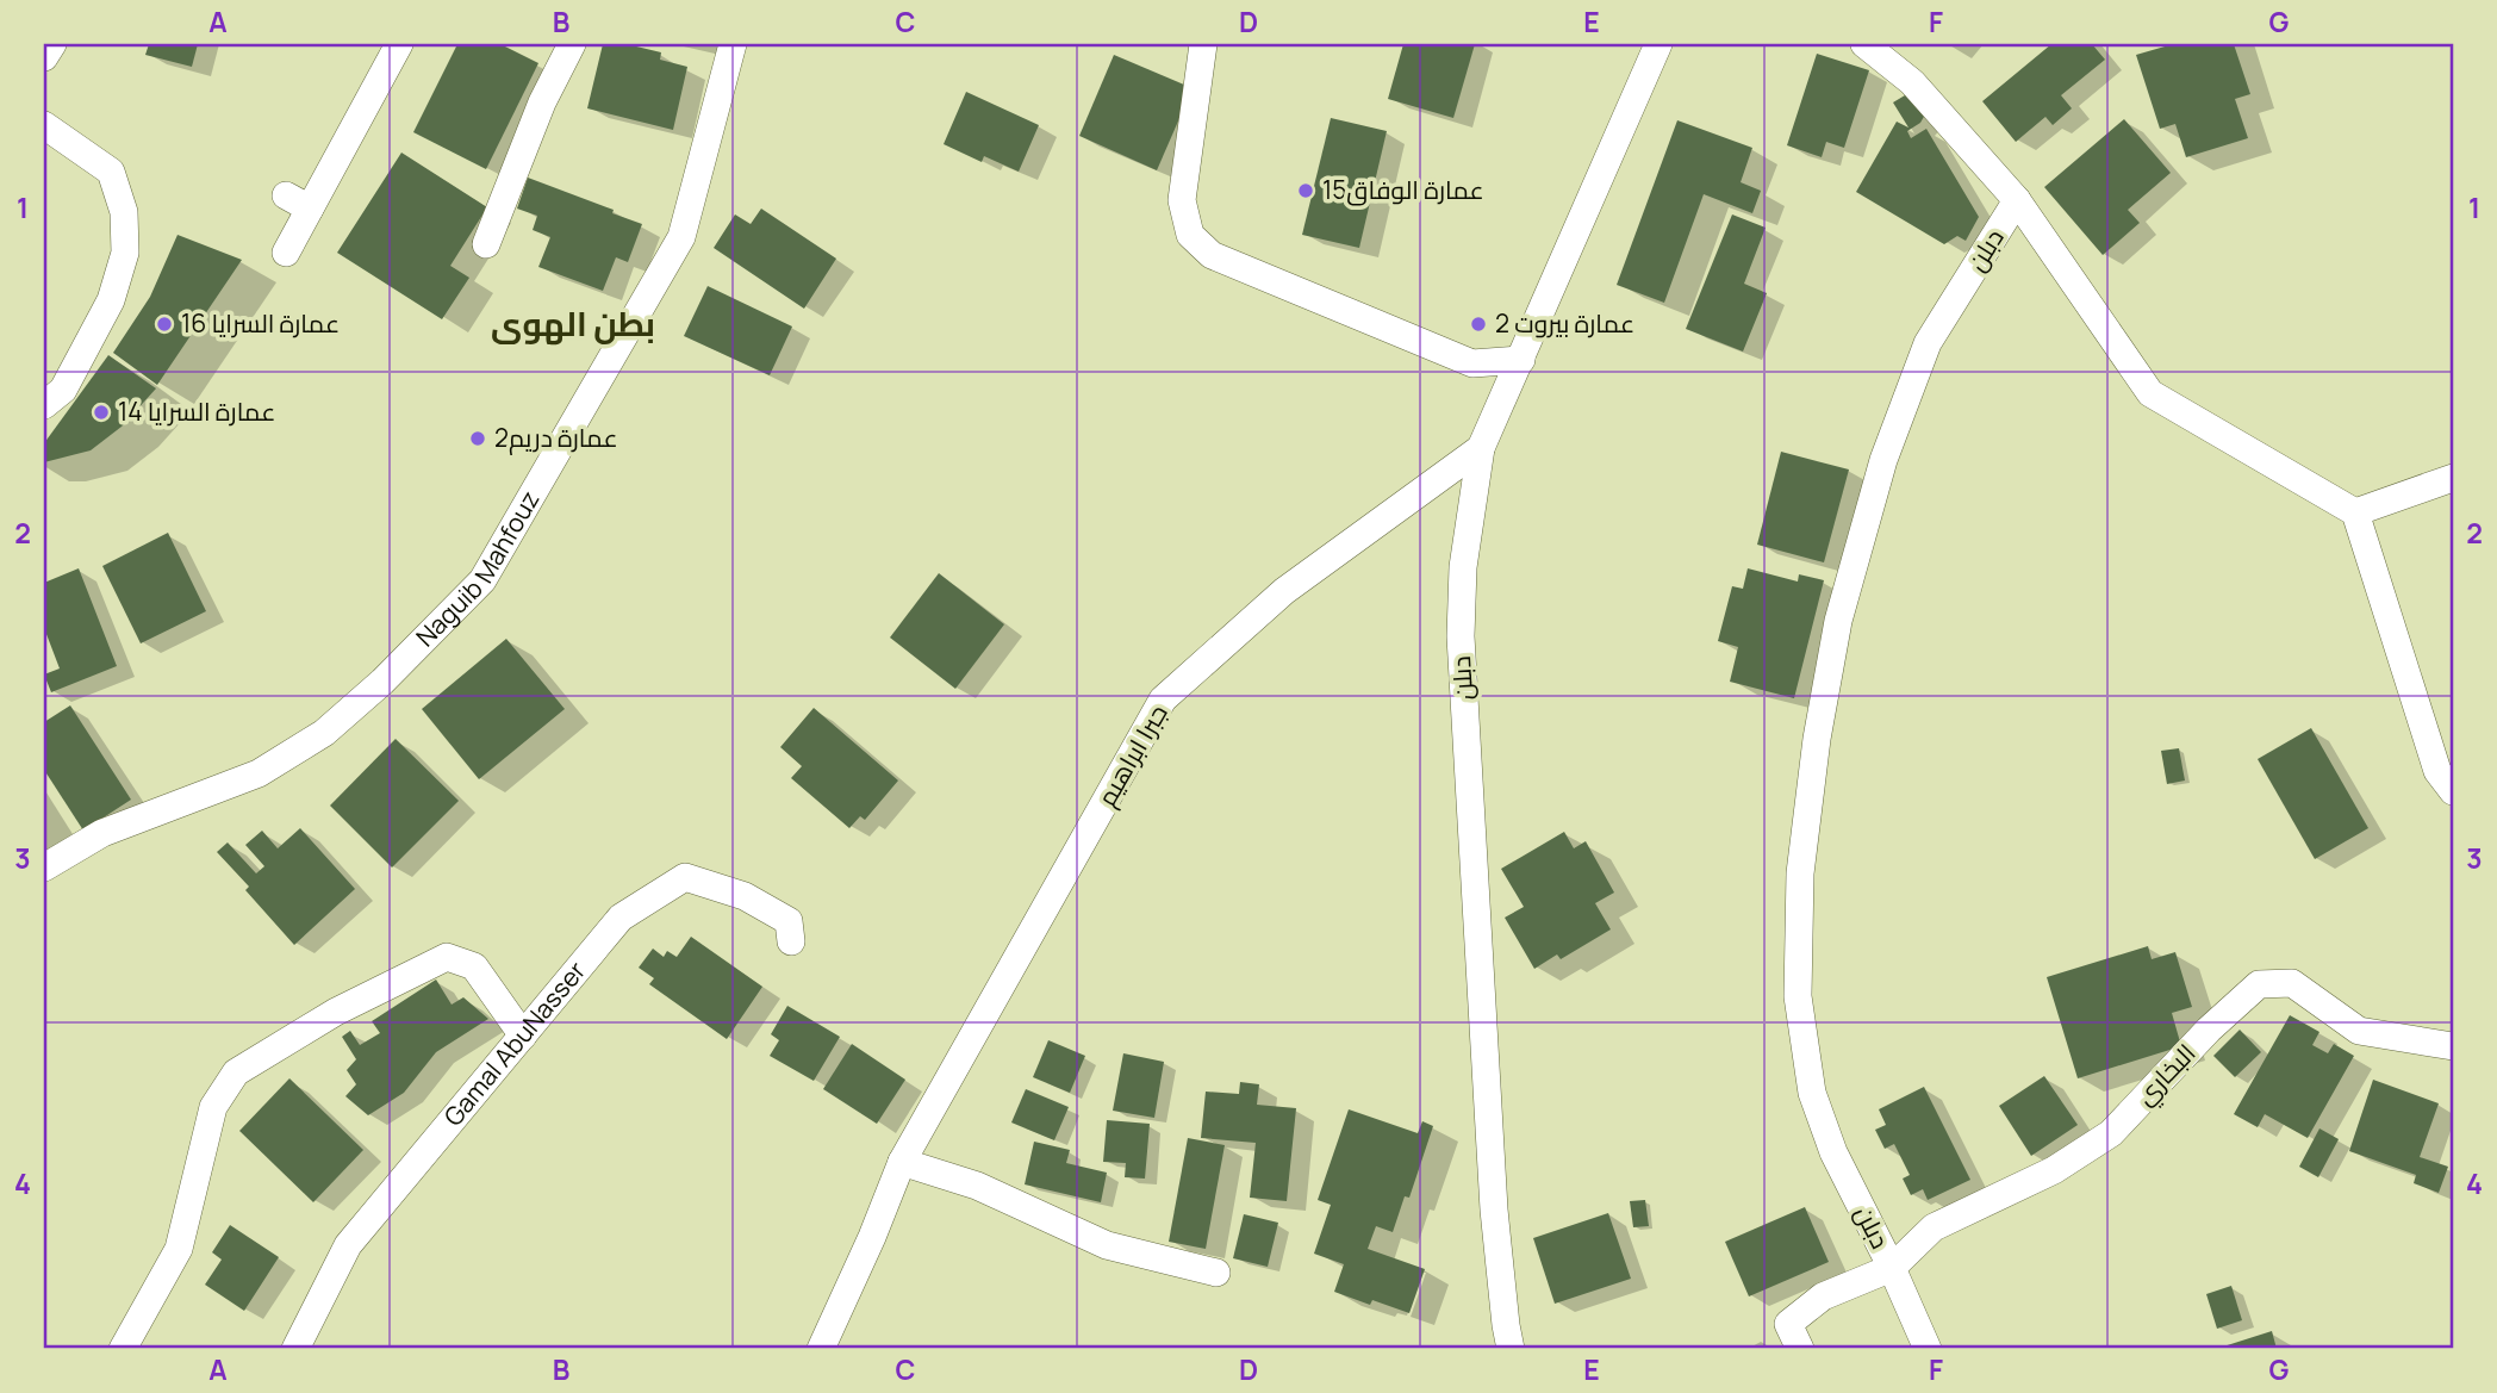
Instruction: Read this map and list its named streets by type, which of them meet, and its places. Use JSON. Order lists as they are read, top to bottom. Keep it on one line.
{"streets":{"street":["دبلن","Naguib Mahfouz","جبرا ابراهيم","Gamal AbuNasser","البخاري"]},"crossings":[["دبلن","جبرا ابراهيم"],["دبلن","البخاري"]],"districts":["بطن الهوى"],"places":["عمارة الوفاق15","عمارة السرايا 16","عمارة بيروت 2","عمارة السرايا 14","عمارة دريم2"],"grid":{"columns":["A","B","C","D","E","F","G"],"rows":["1","2","3","4"]}}
